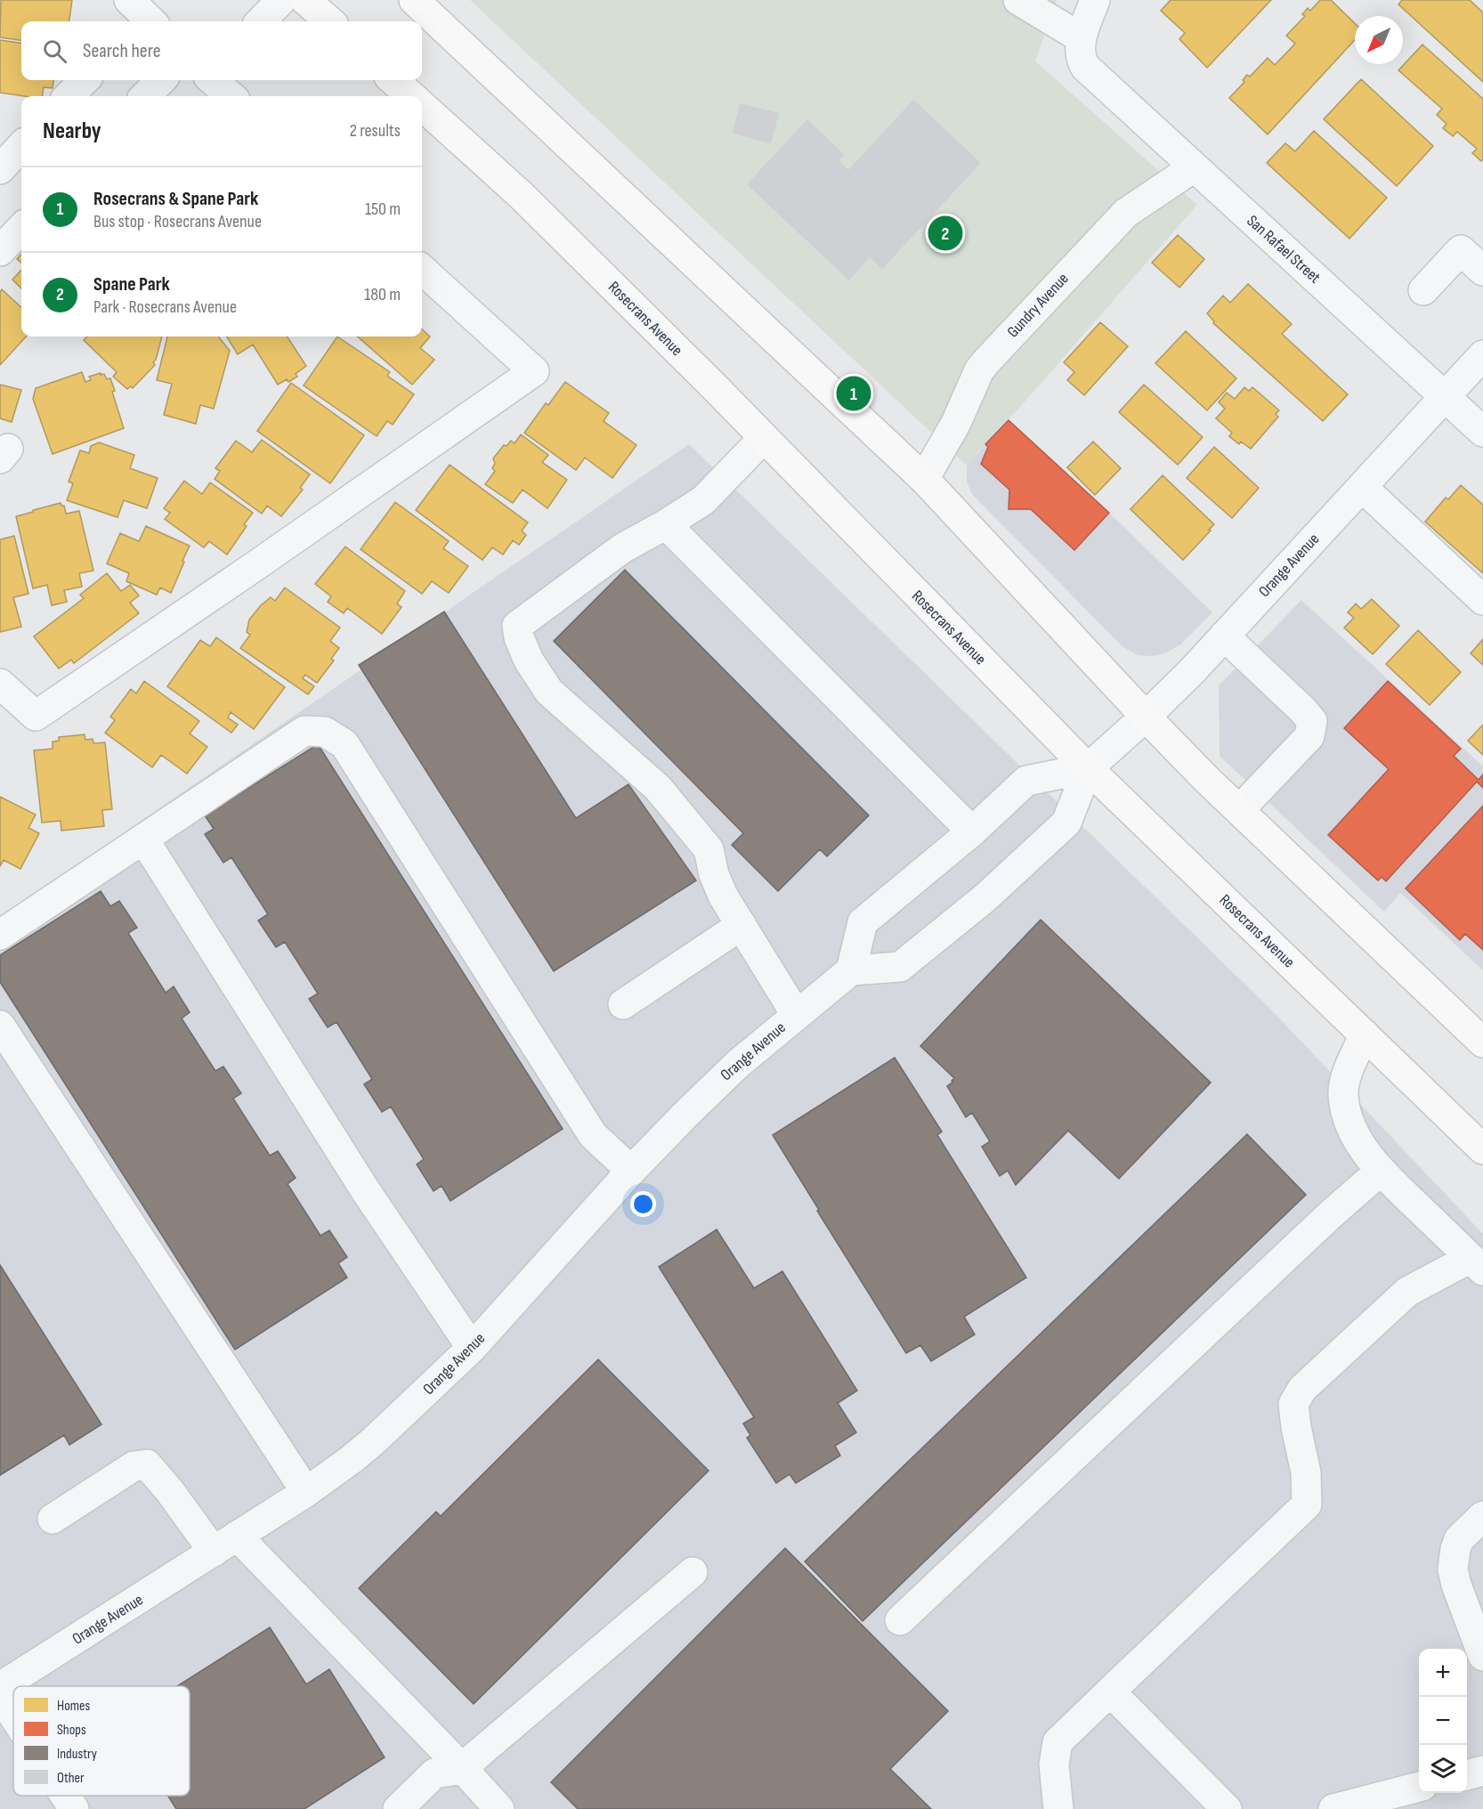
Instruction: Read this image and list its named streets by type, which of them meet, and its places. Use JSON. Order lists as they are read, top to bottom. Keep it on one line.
{"streets":{"main road":["Rosecrans Avenue"],"street":["San Rafael Street","Gundry Avenue","Orange Avenue"]},"crossings":[["San Rafael Street","Gundry Avenue"],["San Rafael Street","Orange Avenue"],["Rosecrans Avenue","Orange Avenue"]],"legend":["Homes","Shops","Industry","Other"],"north":"bottom left","page":{"search":"Search here","heading":["Nearby","2 results"],"list":[{"mark":"1","name":"Rosecrans & Spane Park","note":"Bus stop · Rosecrans Avenue","value":"150 m"},{"mark":"2","name":"Spane Park","note":"Park · Rosecrans Avenue","value":"180 m"}],"pins":["2","1"],"map_buttons":["+","−"]}}
